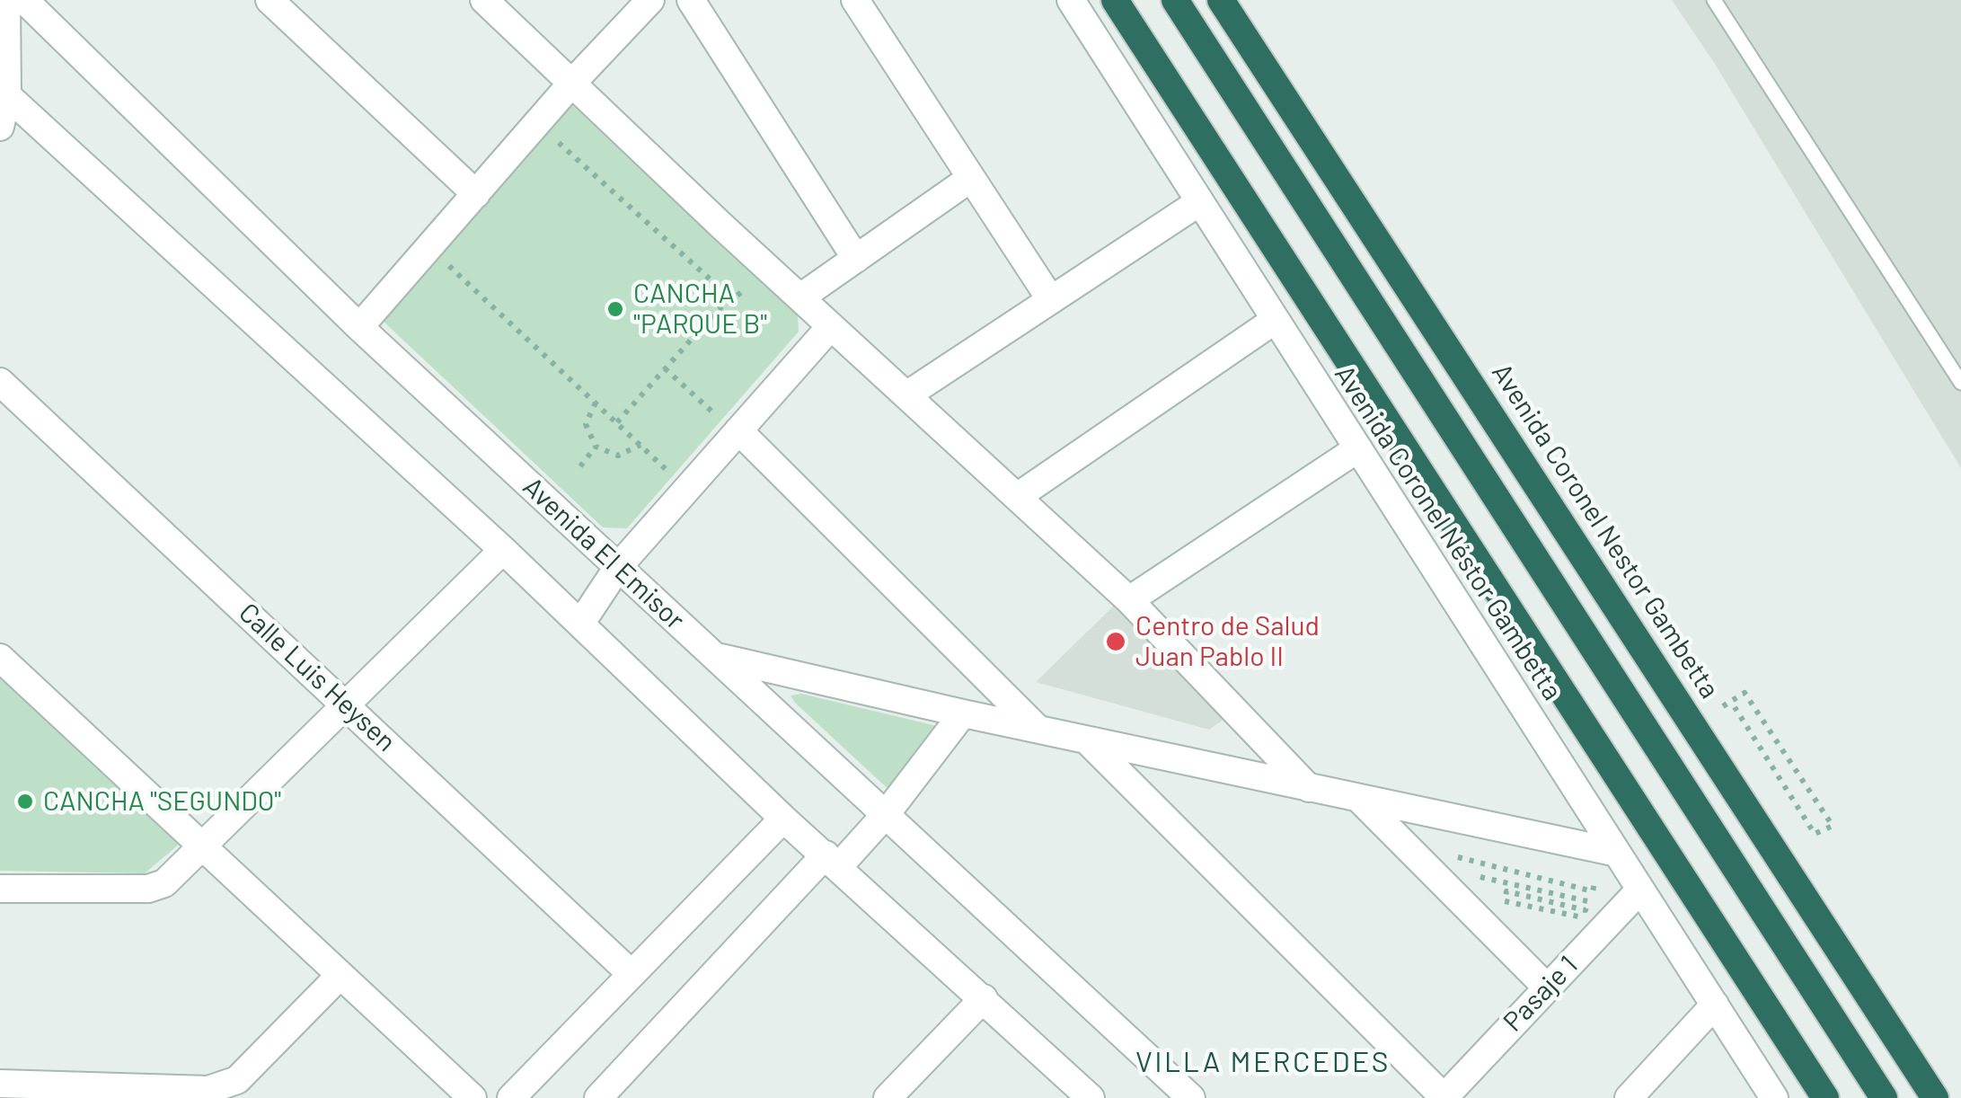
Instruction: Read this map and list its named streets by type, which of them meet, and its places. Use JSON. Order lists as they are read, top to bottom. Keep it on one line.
{"streets":{"highway":["Avenida Coronel Nestor Gambetta"],"street":["Avenida Coronel Néstor Gambetta","Avenida El Emisor","Calle Luis Heysen","Pasaje 1"]},"crossings":[["Avenida Coronel Néstor Gambetta","Pasaje 1"]],"districts":["VILLA MERCEDES"],"places":["CANCHA \"PARQUE B\"","Centro de Salud Juan Pablo II","CANCHA \"SEGUNDO\""]}
